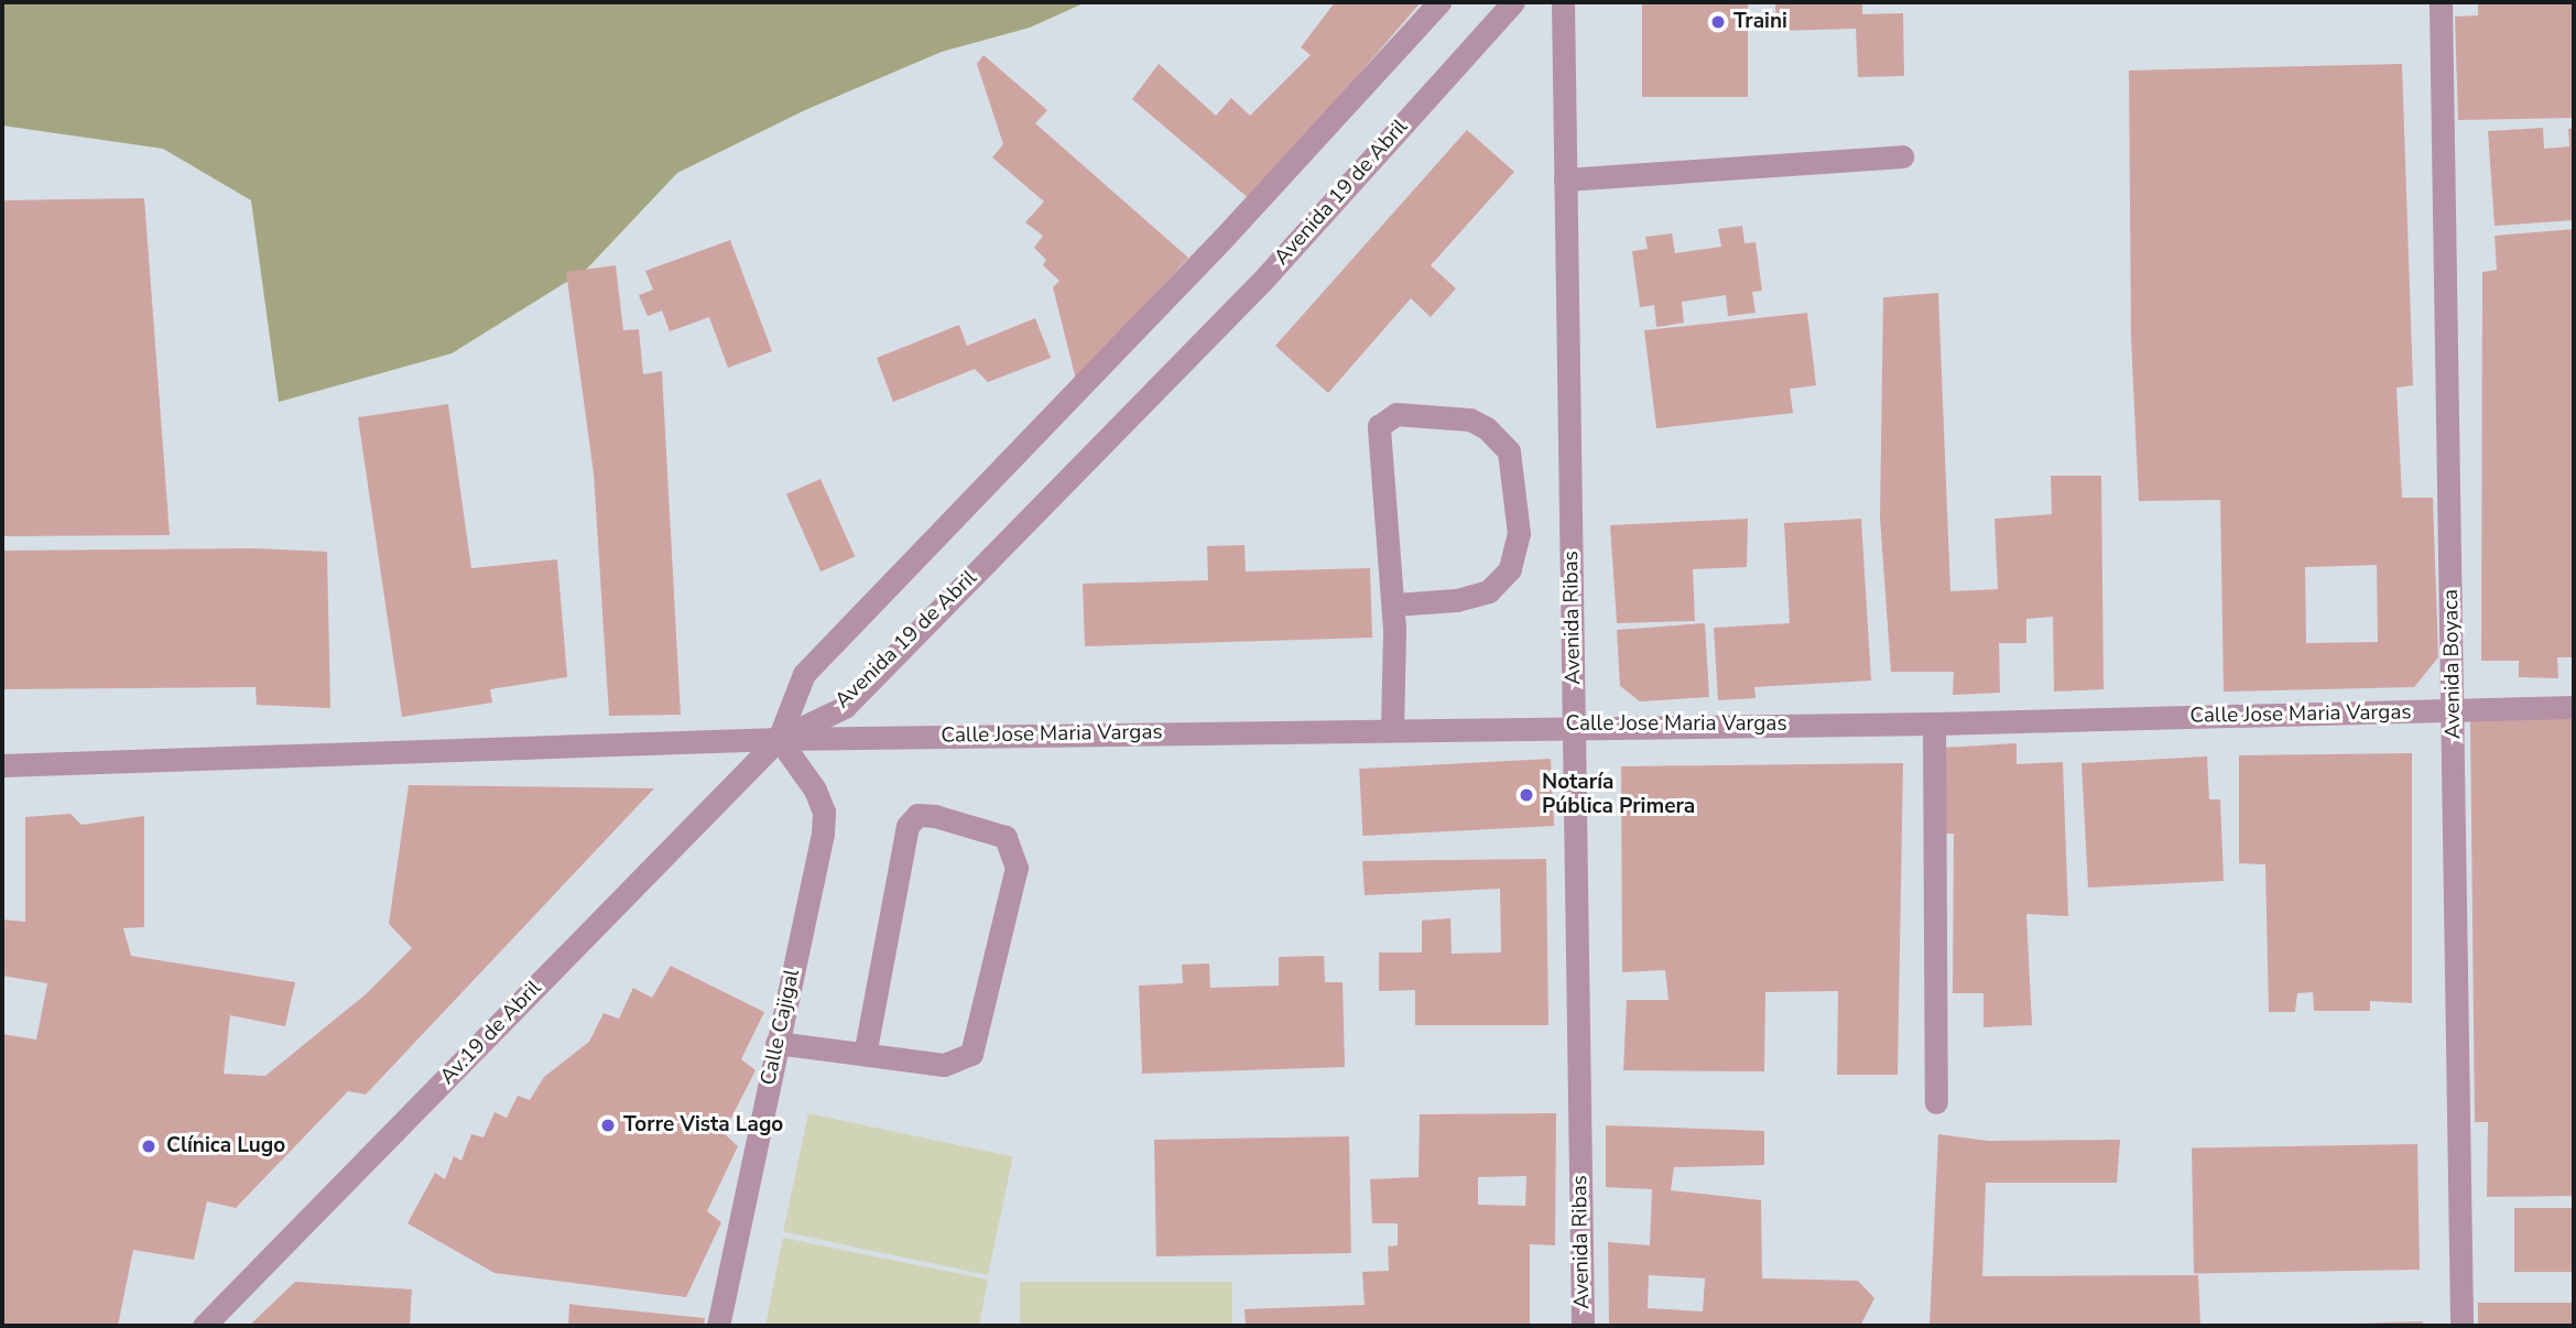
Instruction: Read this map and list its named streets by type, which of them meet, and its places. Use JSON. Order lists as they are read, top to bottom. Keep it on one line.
{"streets":{"street":["Avenida 19 de Abril","Avenida Ribas","Avenida Boyaca","Calle Jose Maria Vargas","Calle Cajigal","Av.19 de Abril"]},"crossings":[["Avenida 19 de Abril","Calle Jose Maria Vargas"],["Avenida 19 de Abril","Calle Cajigal"],["Avenida 19 de Abril","Av.19 de Abril"],["Avenida Ribas","Calle Jose Maria Vargas"],["Avenida Boyaca","Calle Jose Maria Vargas"],["Calle Jose Maria Vargas","Calle Cajigal"],["Calle Jose Maria Vargas","Av.19 de Abril"],["Calle Cajigal","Av.19 de Abril"]],"places":["Traini","Notaría Pública Primera","Torre Vista Lago","Clínica Lugo"]}
